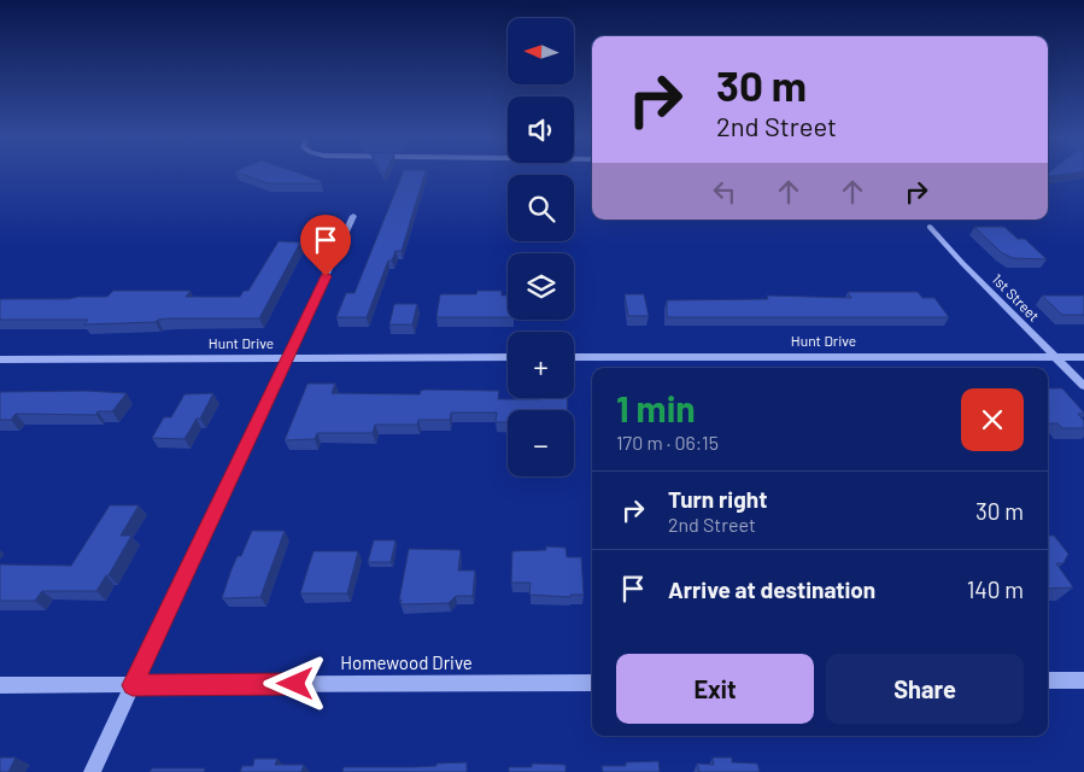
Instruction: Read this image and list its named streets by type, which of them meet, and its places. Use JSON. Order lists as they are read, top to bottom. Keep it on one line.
{"streets":{"street":["1st Street","Hunt Drive","Homewood Drive"]},"crossings":[["1st Street","Hunt Drive"]],"north":"left","page":{"map_buttons":["+","−"],"turn":["30 m","2nd Street"],"heading":["1 min","170 m · 06:15"],"list":[{"name":"Turn right","note":"2nd Street","value":"30 m"},{"name":"Arrive at destination","value":"140 m"}],"buttons":["Exit","Share"]}}
